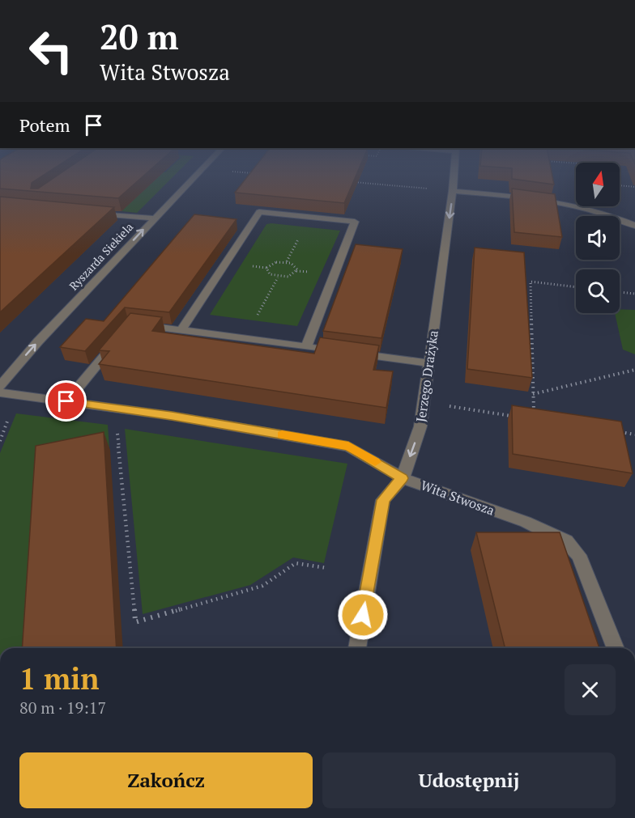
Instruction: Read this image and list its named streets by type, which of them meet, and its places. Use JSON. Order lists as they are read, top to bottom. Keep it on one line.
{"streets":{"street":["Ryszarda Siekiela","Jerzego Drażyka","Wita Stwosza"]},"crossings":[["Jerzego Drażyka","Wita Stwosza"]],"one_way":["Jerzego Drażyka"],"north":"top","page":{"turn":["20 m","Wita Stwosza"],"then":"Potem","heading":["1 min","80 m · 19:17"],"buttons":["Zakończ","Udostępnij"]}}
